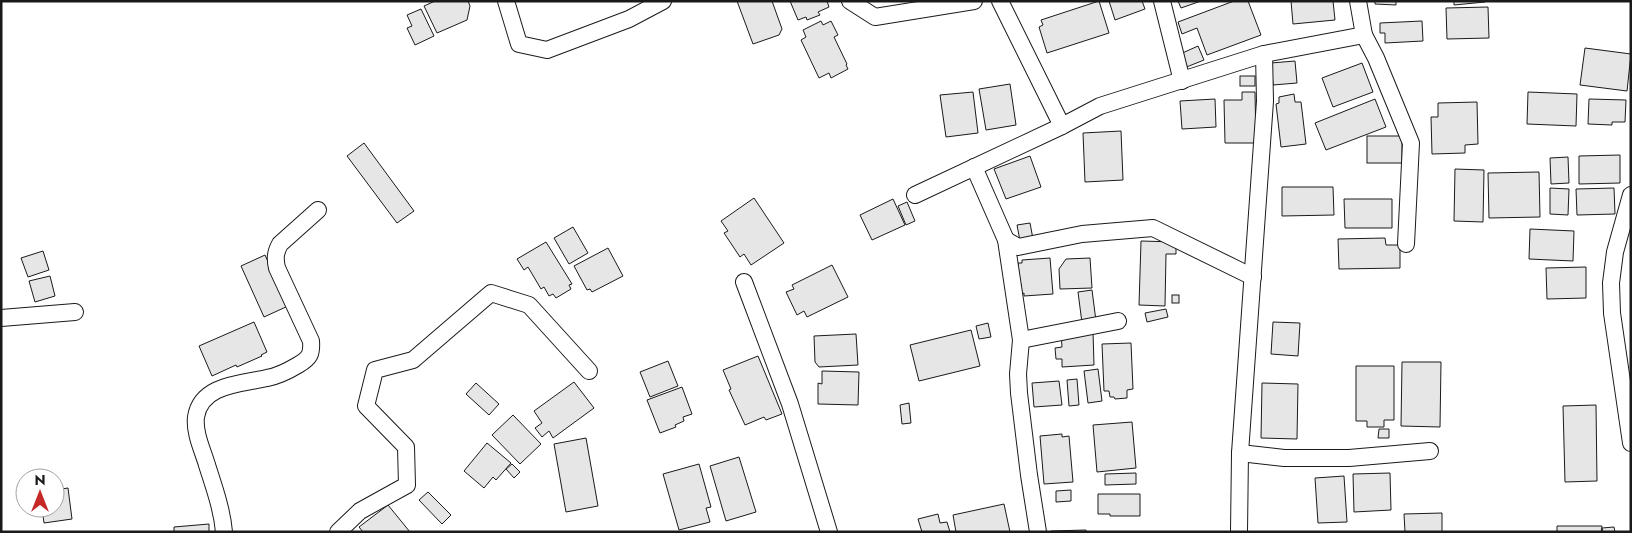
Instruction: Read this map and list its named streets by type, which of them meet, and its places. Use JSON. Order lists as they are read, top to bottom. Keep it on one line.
{"north":"top"}
